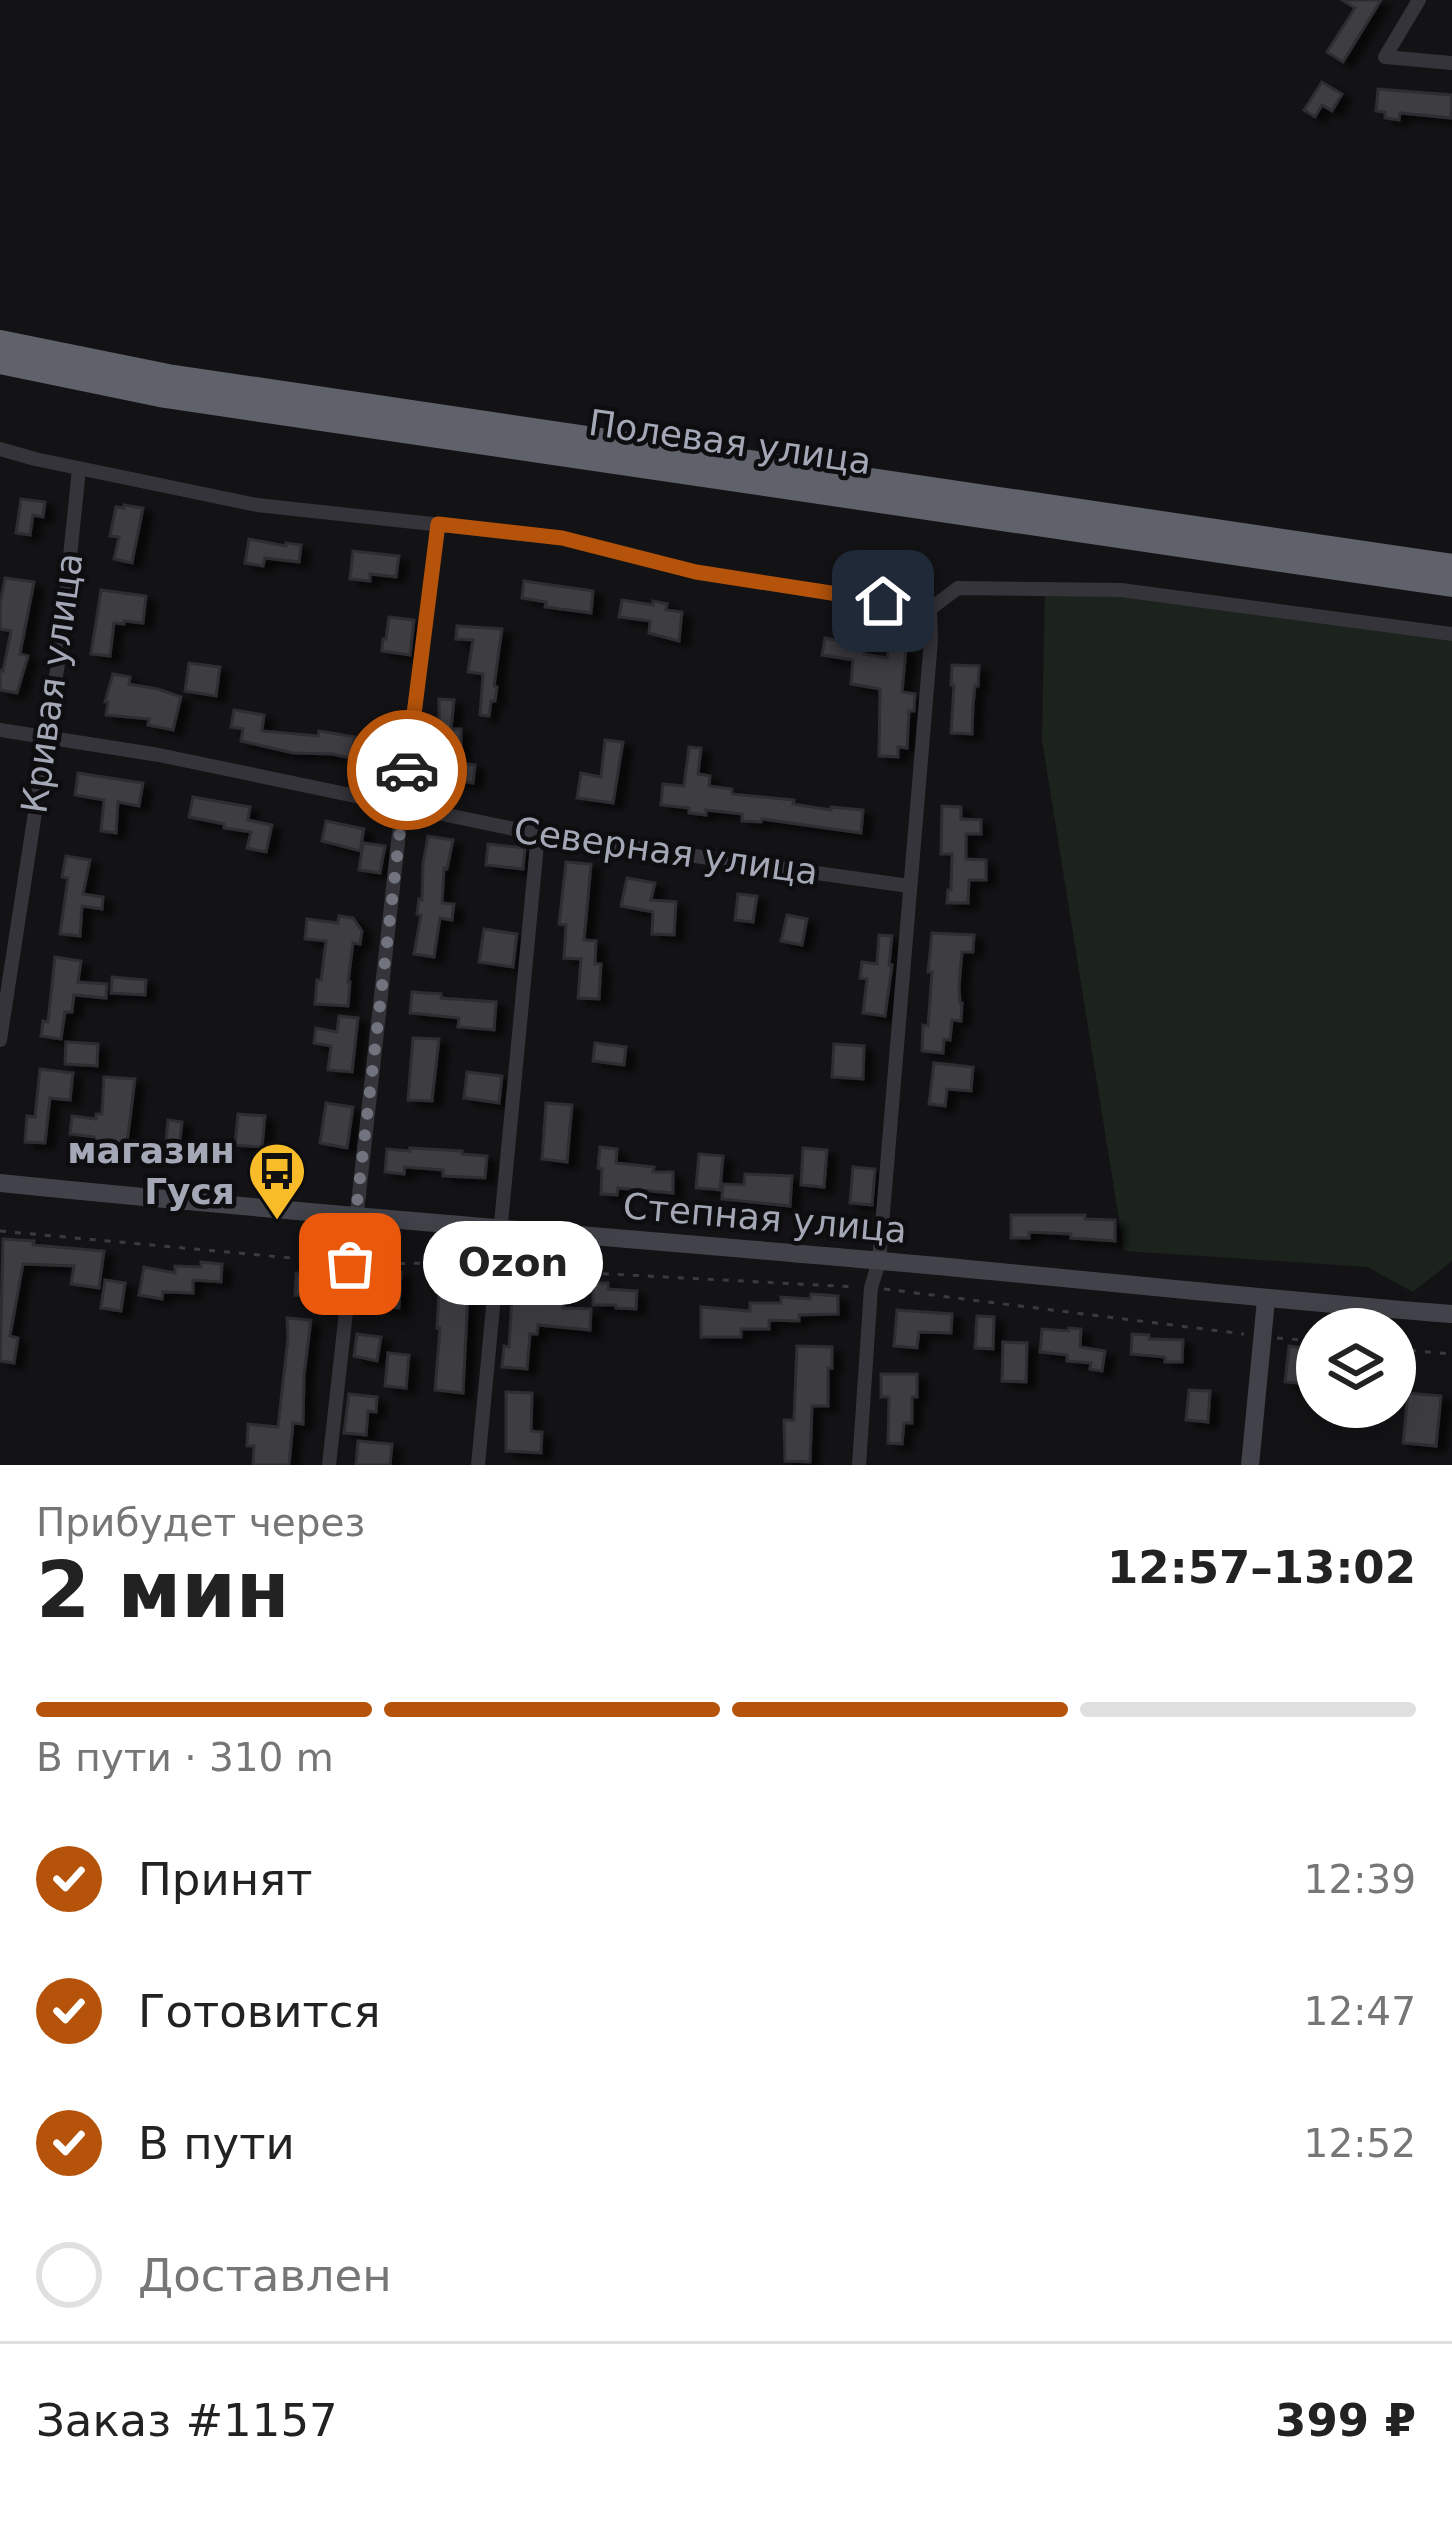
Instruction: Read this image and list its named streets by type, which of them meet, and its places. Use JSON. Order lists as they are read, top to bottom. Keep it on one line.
{"streets":{"highway":["Полевая улица"],"main road":["Степная улица"],"street":["Кривая улица","Северная улица"]},"crossings":[["Кривая улица","Северная улица"]],"places":{"bus stop":["магазин Гуся"],"other":["Ozon"]},"page":{"bubble":"Ozon","heading":["2 мин","Прибудет через","12:57–13:02"],"panel":["Заказ #1157","399 ₽"],"bar":"В пути · 310 m","list":[["Принят","12:39"],["Готовится","12:47"],["В пути","12:52"],"Доставлен"]}}
